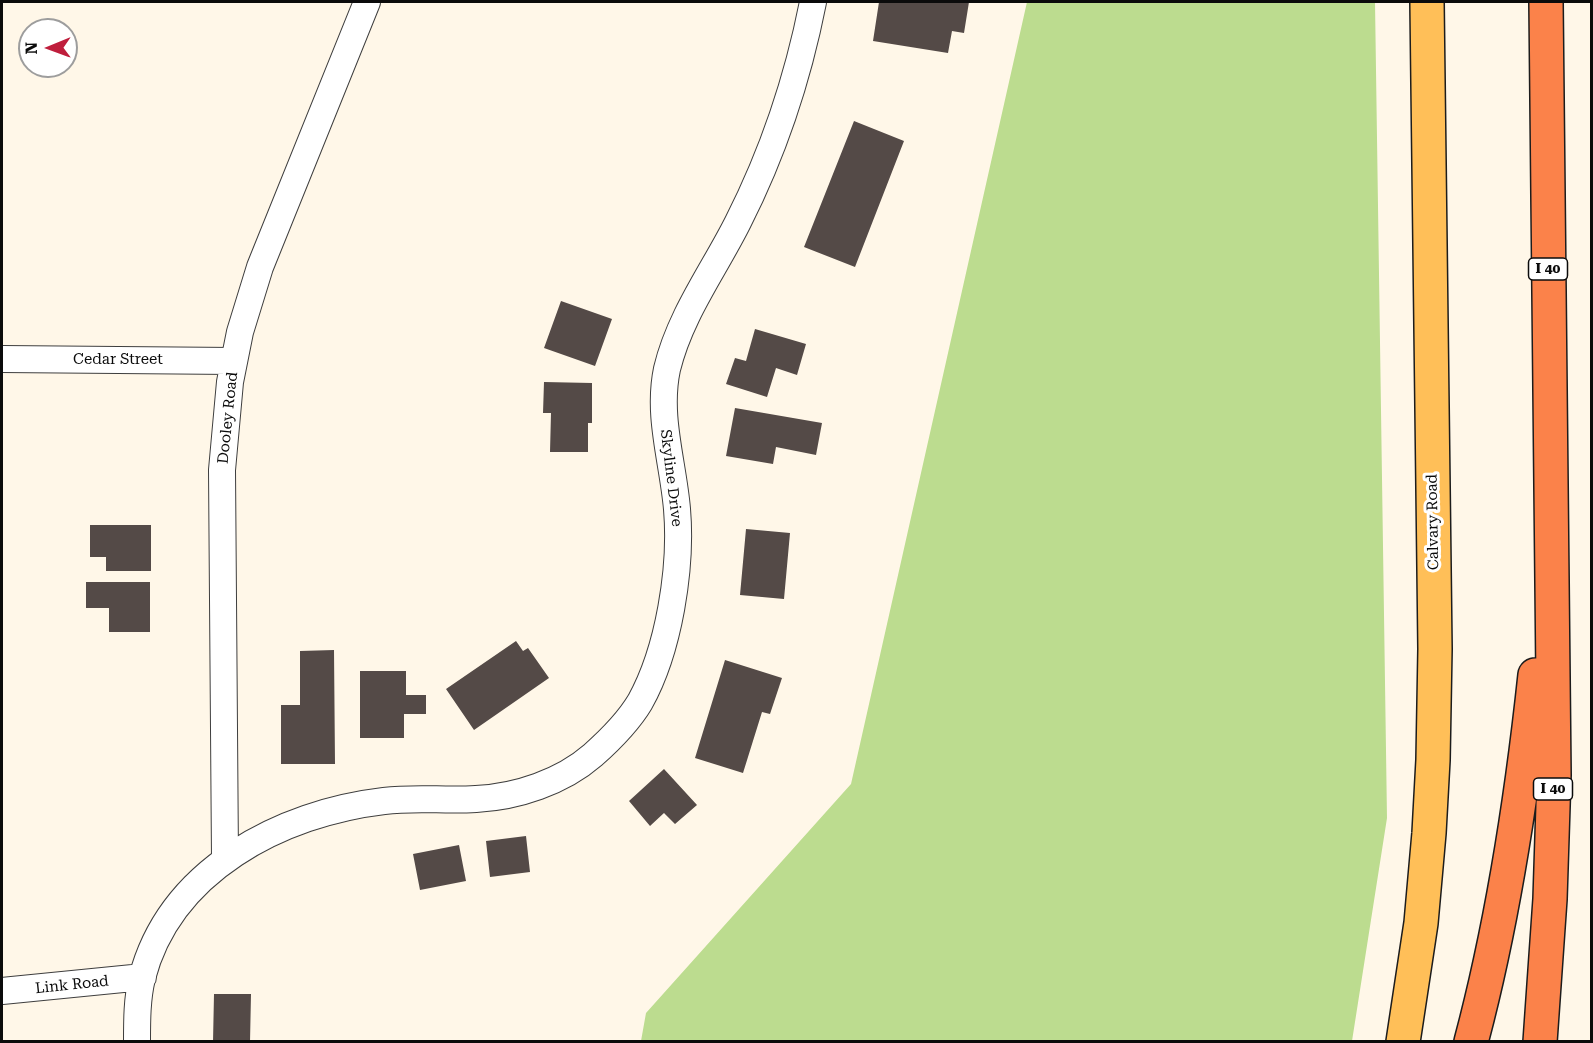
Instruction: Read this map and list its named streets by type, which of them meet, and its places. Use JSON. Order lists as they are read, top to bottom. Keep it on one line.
{"streets":{"highway":["I 40"],"main road":["Calvary Road"],"street":["Cedar Street","Dooley Road","Skyline Drive","Link Road"]},"crossings":[["Cedar Street","Dooley Road"],["Dooley Road","Skyline Drive"],["Skyline Drive","Link Road"]],"north":"left"}
